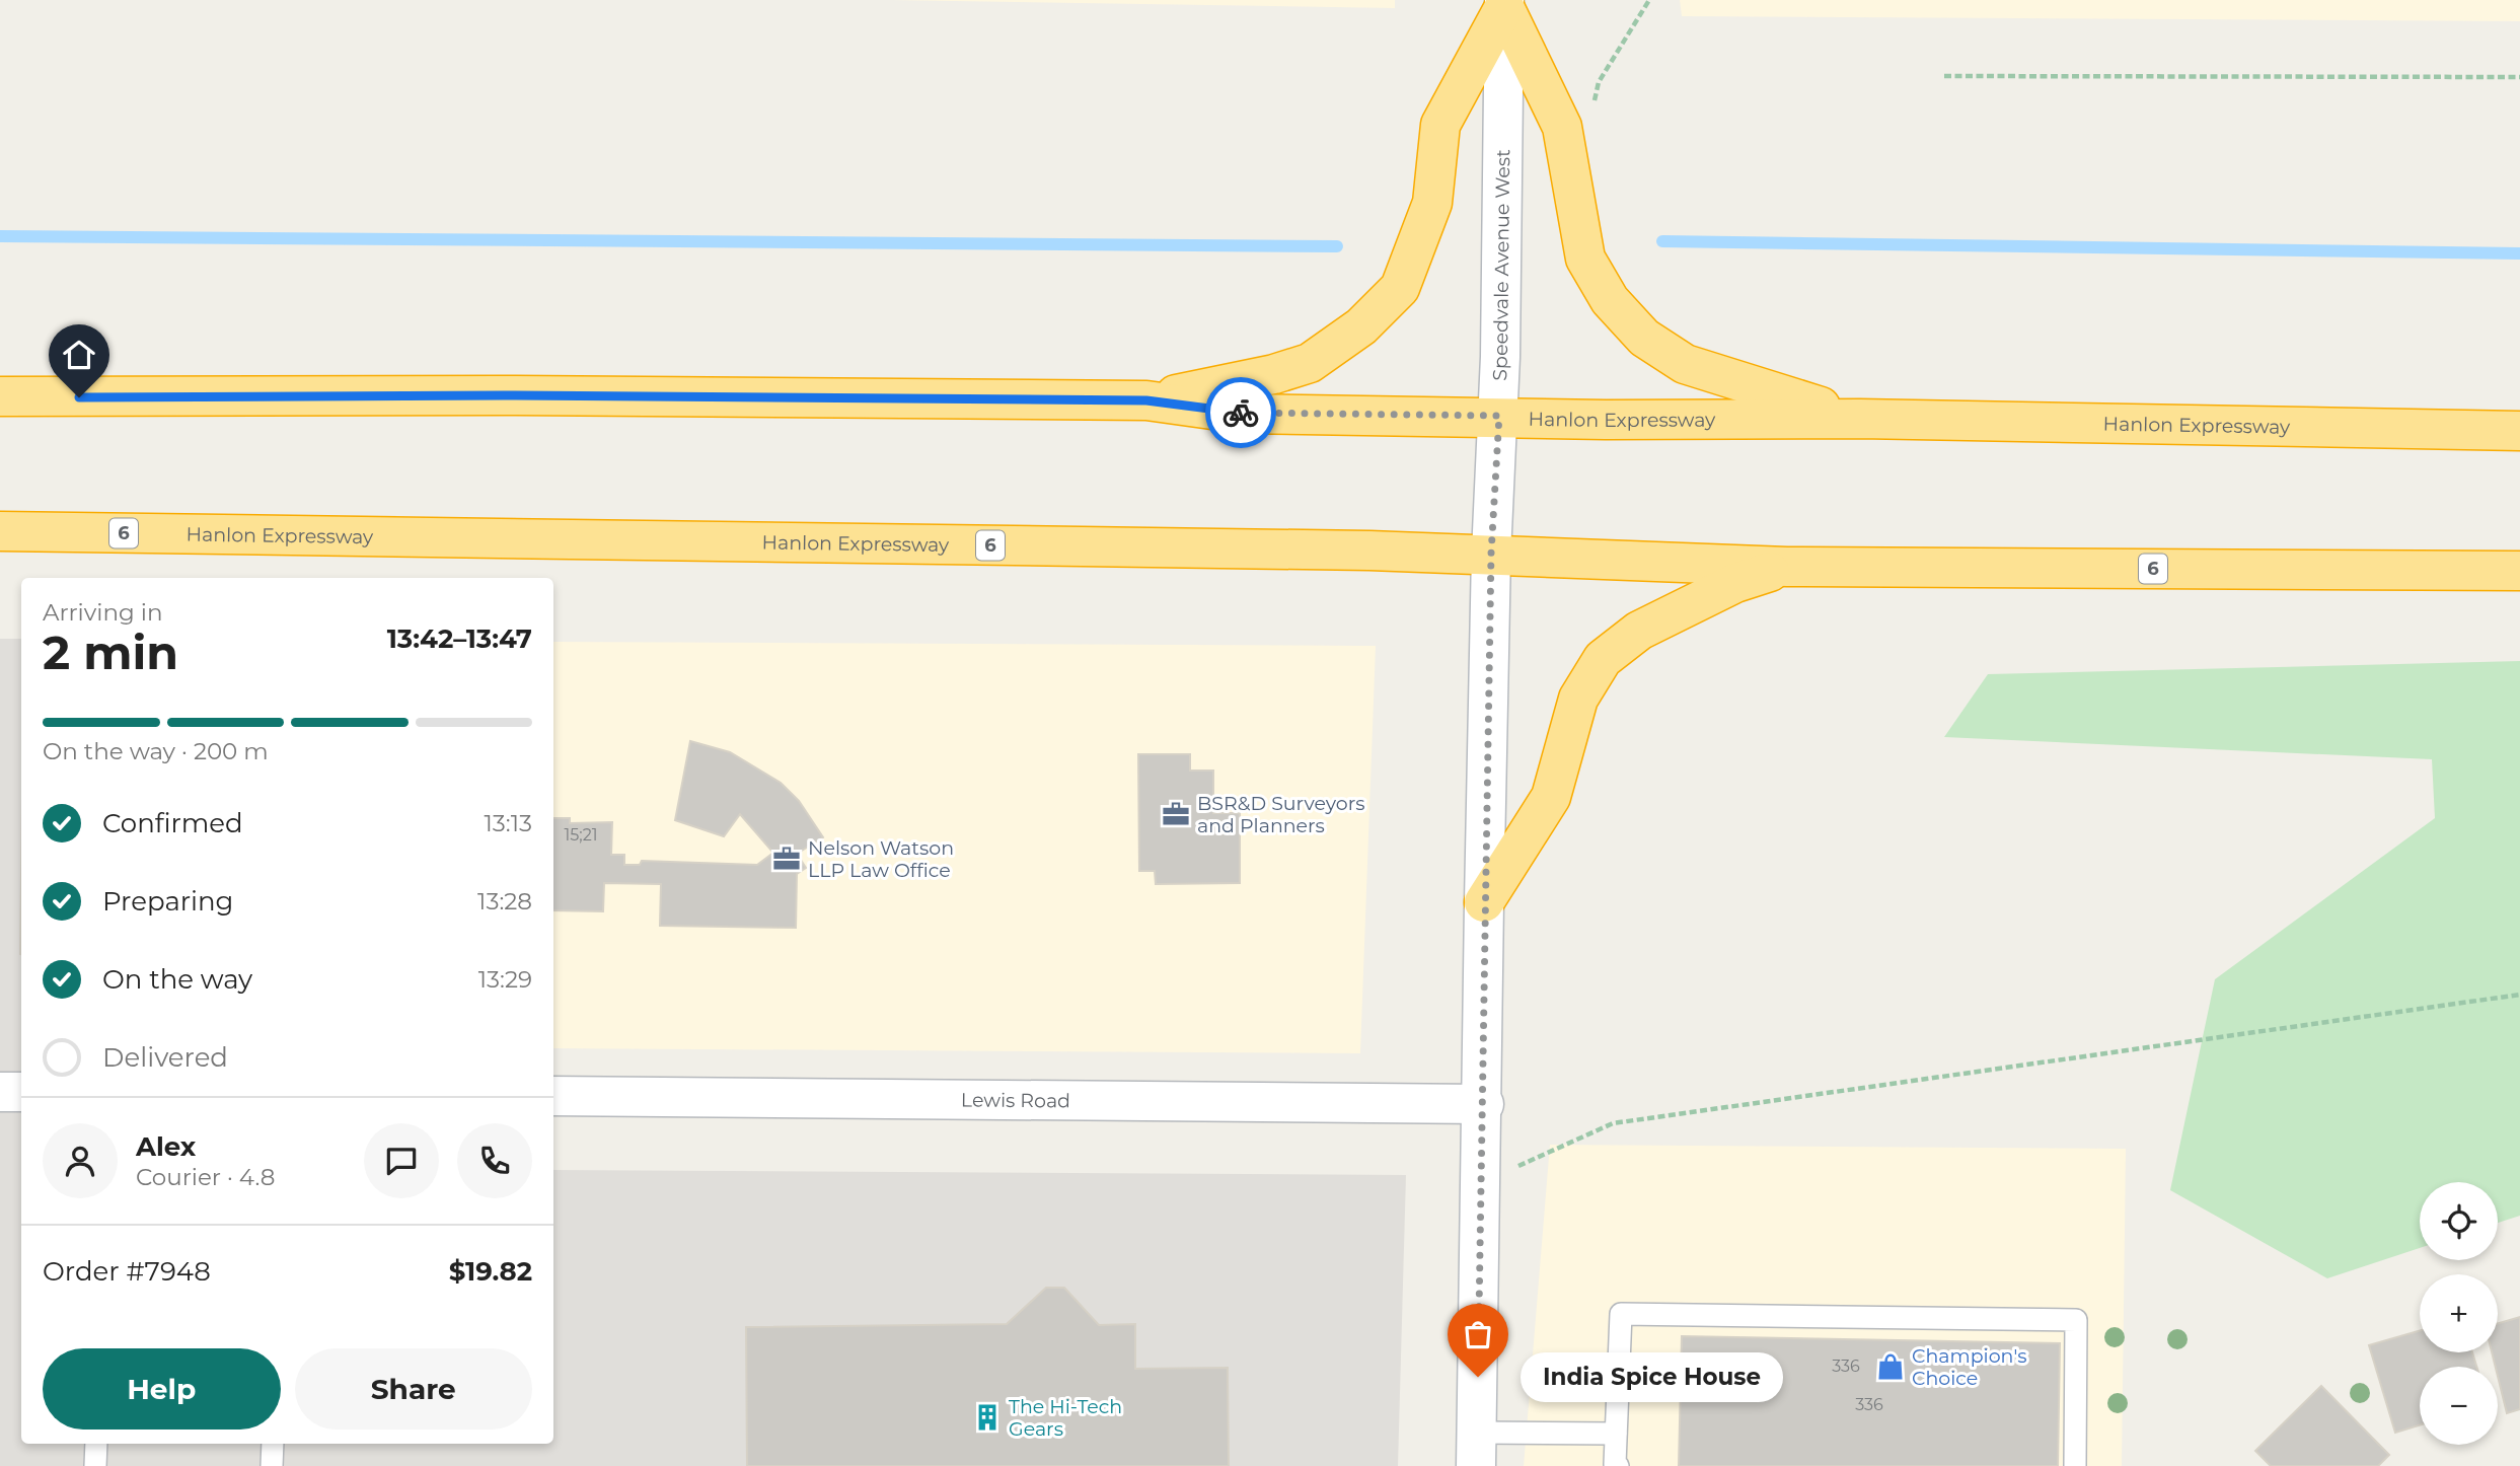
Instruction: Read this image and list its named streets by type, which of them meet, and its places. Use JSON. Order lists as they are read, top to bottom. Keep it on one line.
{"streets":{"highway":["Hanlon Expressway","6"],"main road":["Speedvale Avenue West","Lewis Road"]},"crossings":[["Speedvale Avenue West","Hanlon Expressway"],["Speedvale Avenue West","Lewis Road"]],"places":{"office":["BSR&D Surveyors and Planners","Nelson Watson LLP Law Office"],"shop":["Champion's Choice"],"other":["India Spice House"],"building":["The Hi-Tech Gears"]},"house_numbers":["15;21","336","336"],"page":{"heading":["2 min","Arriving in","13:42–13:47"],"panel":["Alex","Courier · 4.8","Order #7948","$19.82"],"bar":"On the way · 200 m","list":[["Confirmed","13:13"],["Preparing","13:28"],["On the way","13:29"],"Delivered"],"map_buttons":["+","−"],"buttons":["Help","Share"],"bubble":"India Spice House"}}
